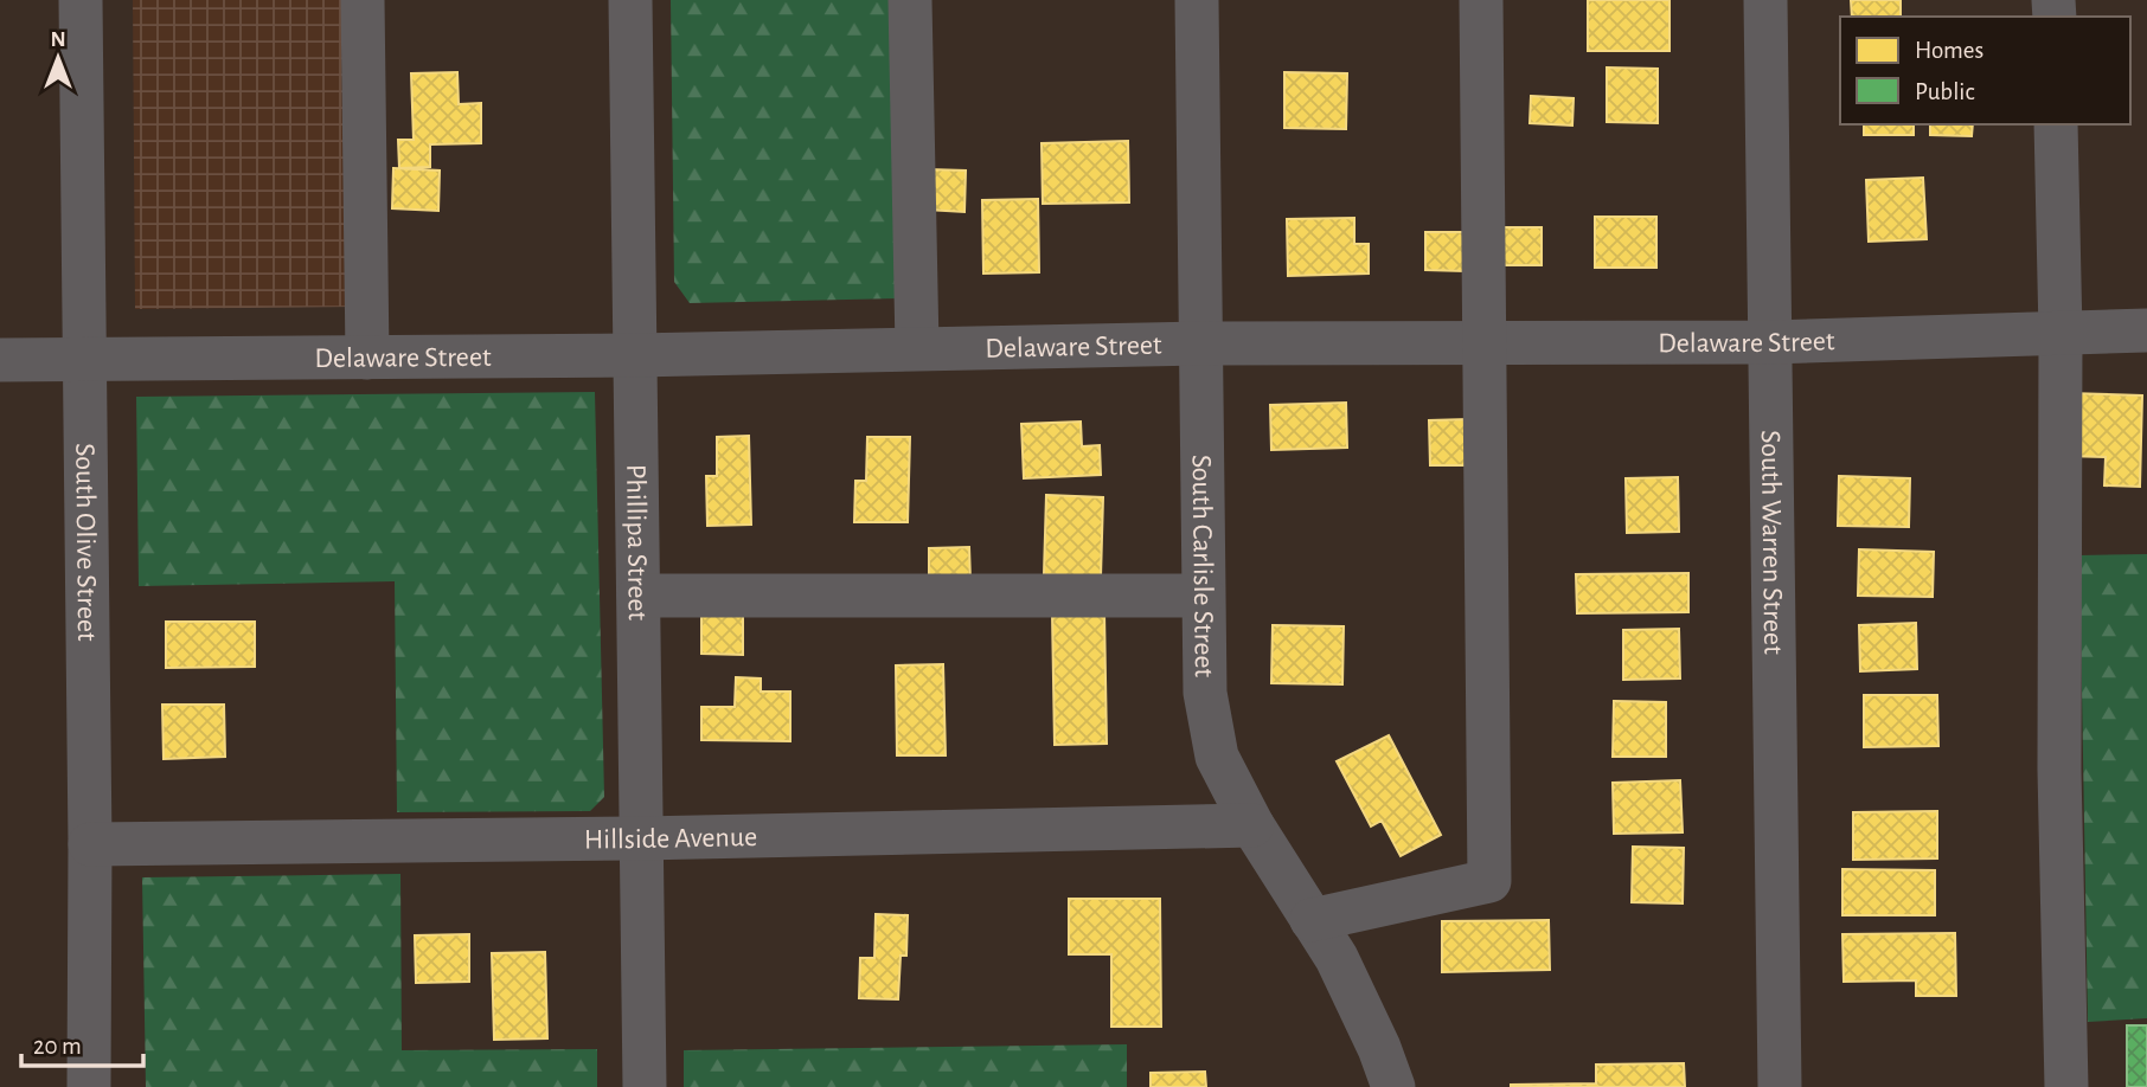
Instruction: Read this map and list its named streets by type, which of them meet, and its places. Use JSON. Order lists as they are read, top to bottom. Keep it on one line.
{"streets":{"street":["Delaware Street","South Olive Street","Phillipa Street","South Warren Street","South Carlisle Street","Hillside Avenue"]},"crossings":[["Delaware Street","South Olive Street"],["Delaware Street","Phillipa Street"],["Delaware Street","South Warren Street"],["Delaware Street","South Carlisle Street"],["South Olive Street","Hillside Avenue"],["Phillipa Street","Hillside Avenue"],["South Carlisle Street","Hillside Avenue"]],"legend":["Homes","Public"],"scale_bar":"20 m","north":"top"}
